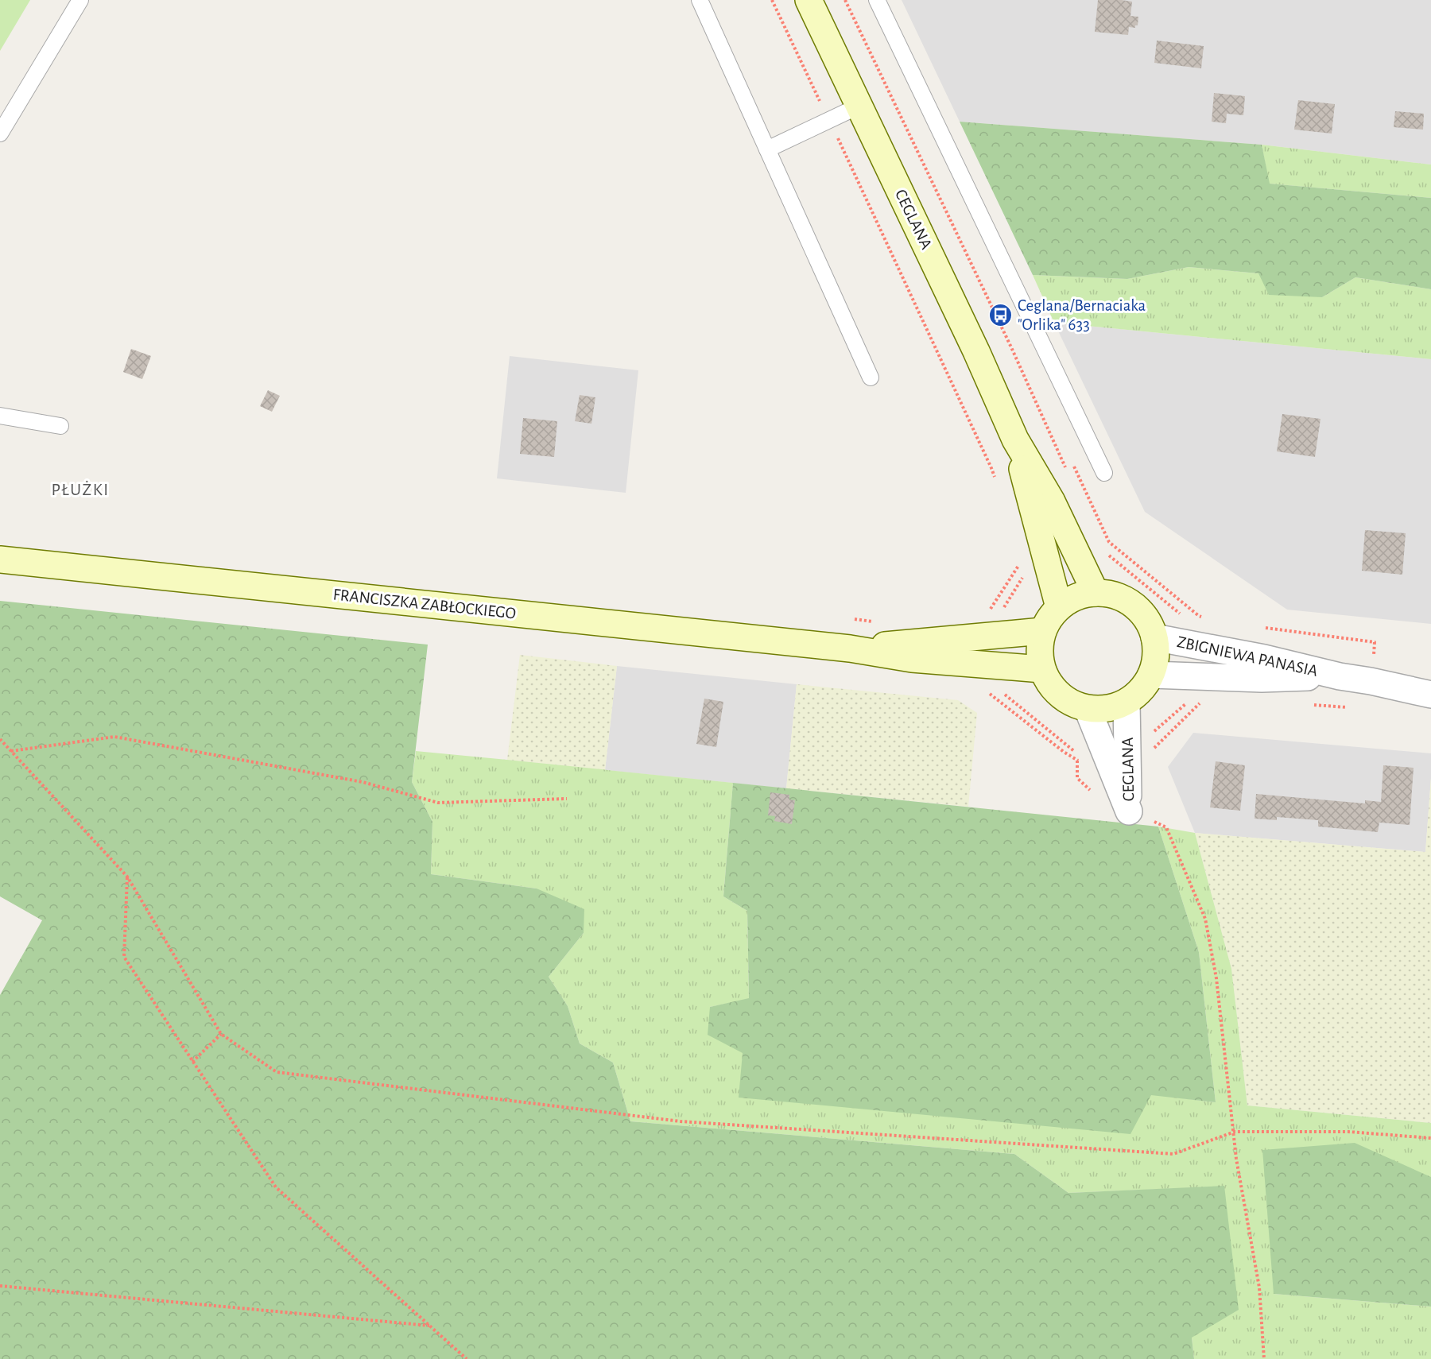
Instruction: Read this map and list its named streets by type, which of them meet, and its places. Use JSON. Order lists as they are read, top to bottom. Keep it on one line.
{"streets":{"street":["CEGLANA","FRANCISZKA ZABŁOCKIEGO","ZBIGNIEWA PANASIA"]},"crossings":[["CEGLANA","FRANCISZKA ZABŁOCKIEGO"],["CEGLANA","ZBIGNIEWA PANASIA"],["FRANCISZKA ZABŁOCKIEGO","ZBIGNIEWA PANASIA"]],"districts":["PŁUŻKI"],"places":{"bus stop":["Ceglana/Bernaciaka \"Orlika\" 633"]}}
